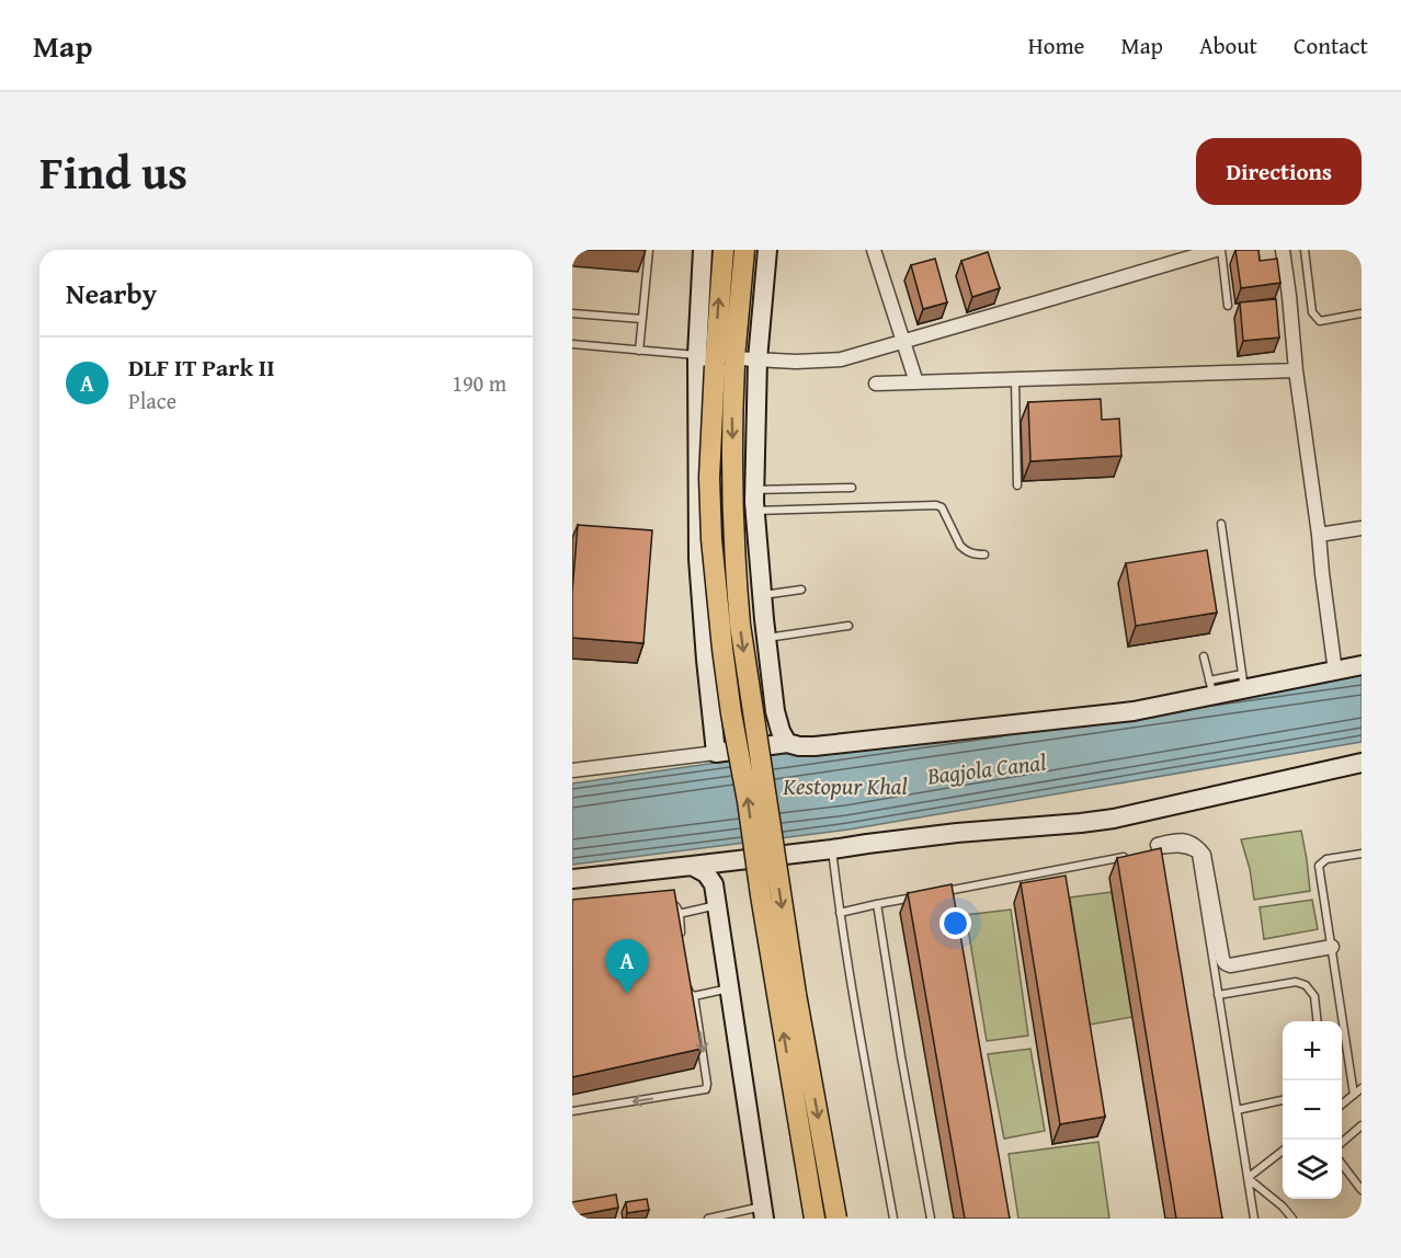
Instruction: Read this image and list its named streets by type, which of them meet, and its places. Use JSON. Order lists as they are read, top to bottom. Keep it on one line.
{"water":["Bagjola Canal","Kestopur Khal"],"page":{"header":"Map","nav":["Home","Map","About","Contact"],"title":"Find us","buttons":"Directions","heading":"Nearby","list":[{"mark":"A","name":"DLF IT Park II","note":"Place","value":"190 m"}],"pins":"A","map_buttons":["+","−"]}}
